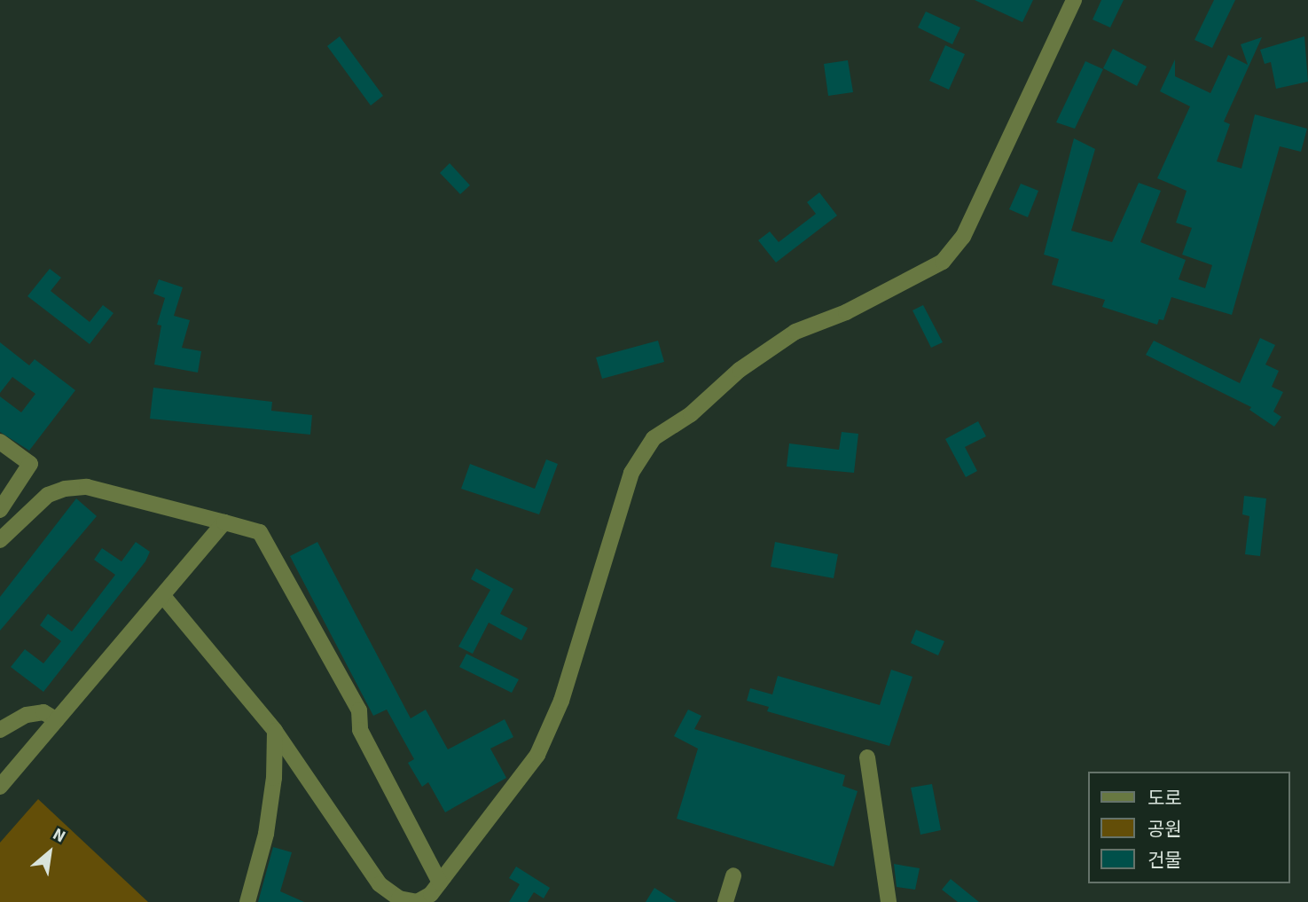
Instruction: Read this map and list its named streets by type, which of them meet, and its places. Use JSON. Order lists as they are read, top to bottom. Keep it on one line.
{"legend":["도로","공원","건물"],"north":"top right"}
